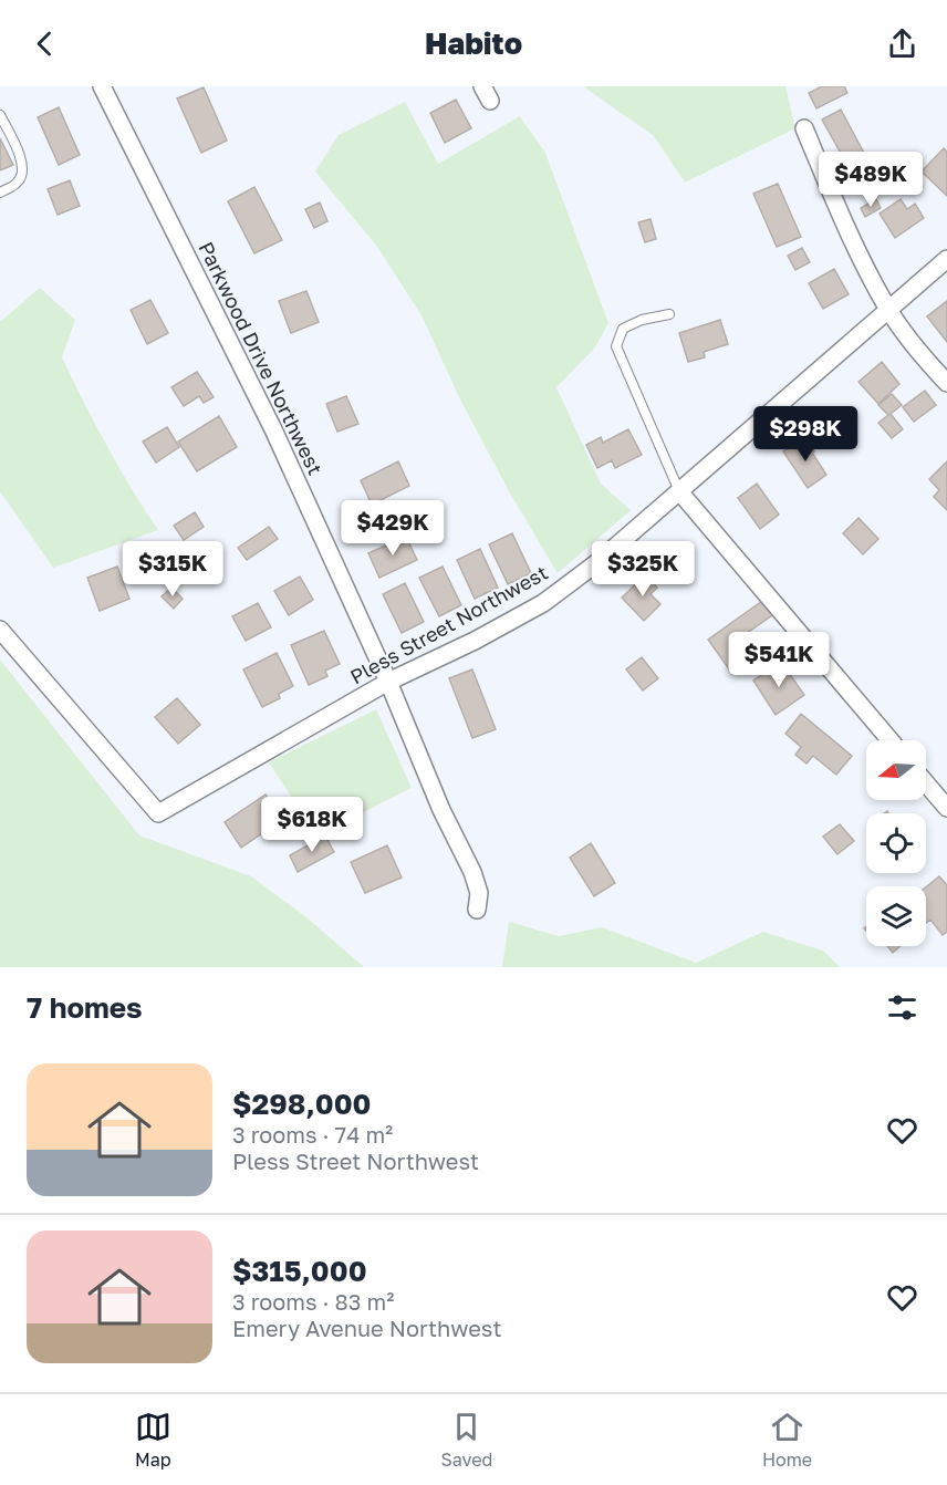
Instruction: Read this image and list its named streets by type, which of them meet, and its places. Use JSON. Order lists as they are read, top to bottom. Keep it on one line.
{"streets":{"street":["Parkwood Drive Northwest","Pless Street Northwest"]},"crossings":[["Parkwood Drive Northwest","Pless Street Northwest"]],"north":"left","page":{"header":"Habito","price":["$489K","$298K","$429K","$315K","$325K","$541K","$618K"],"heading":"7 homes","list":[{"name":"$298,000","note":"3 rooms · 74 m² · Pless Street Northwest"},{"name":"$315,000","note":"3 rooms · 83 m² · Emery Avenue Northwest"}],"tabs":["Map","Saved","Home"]}}
